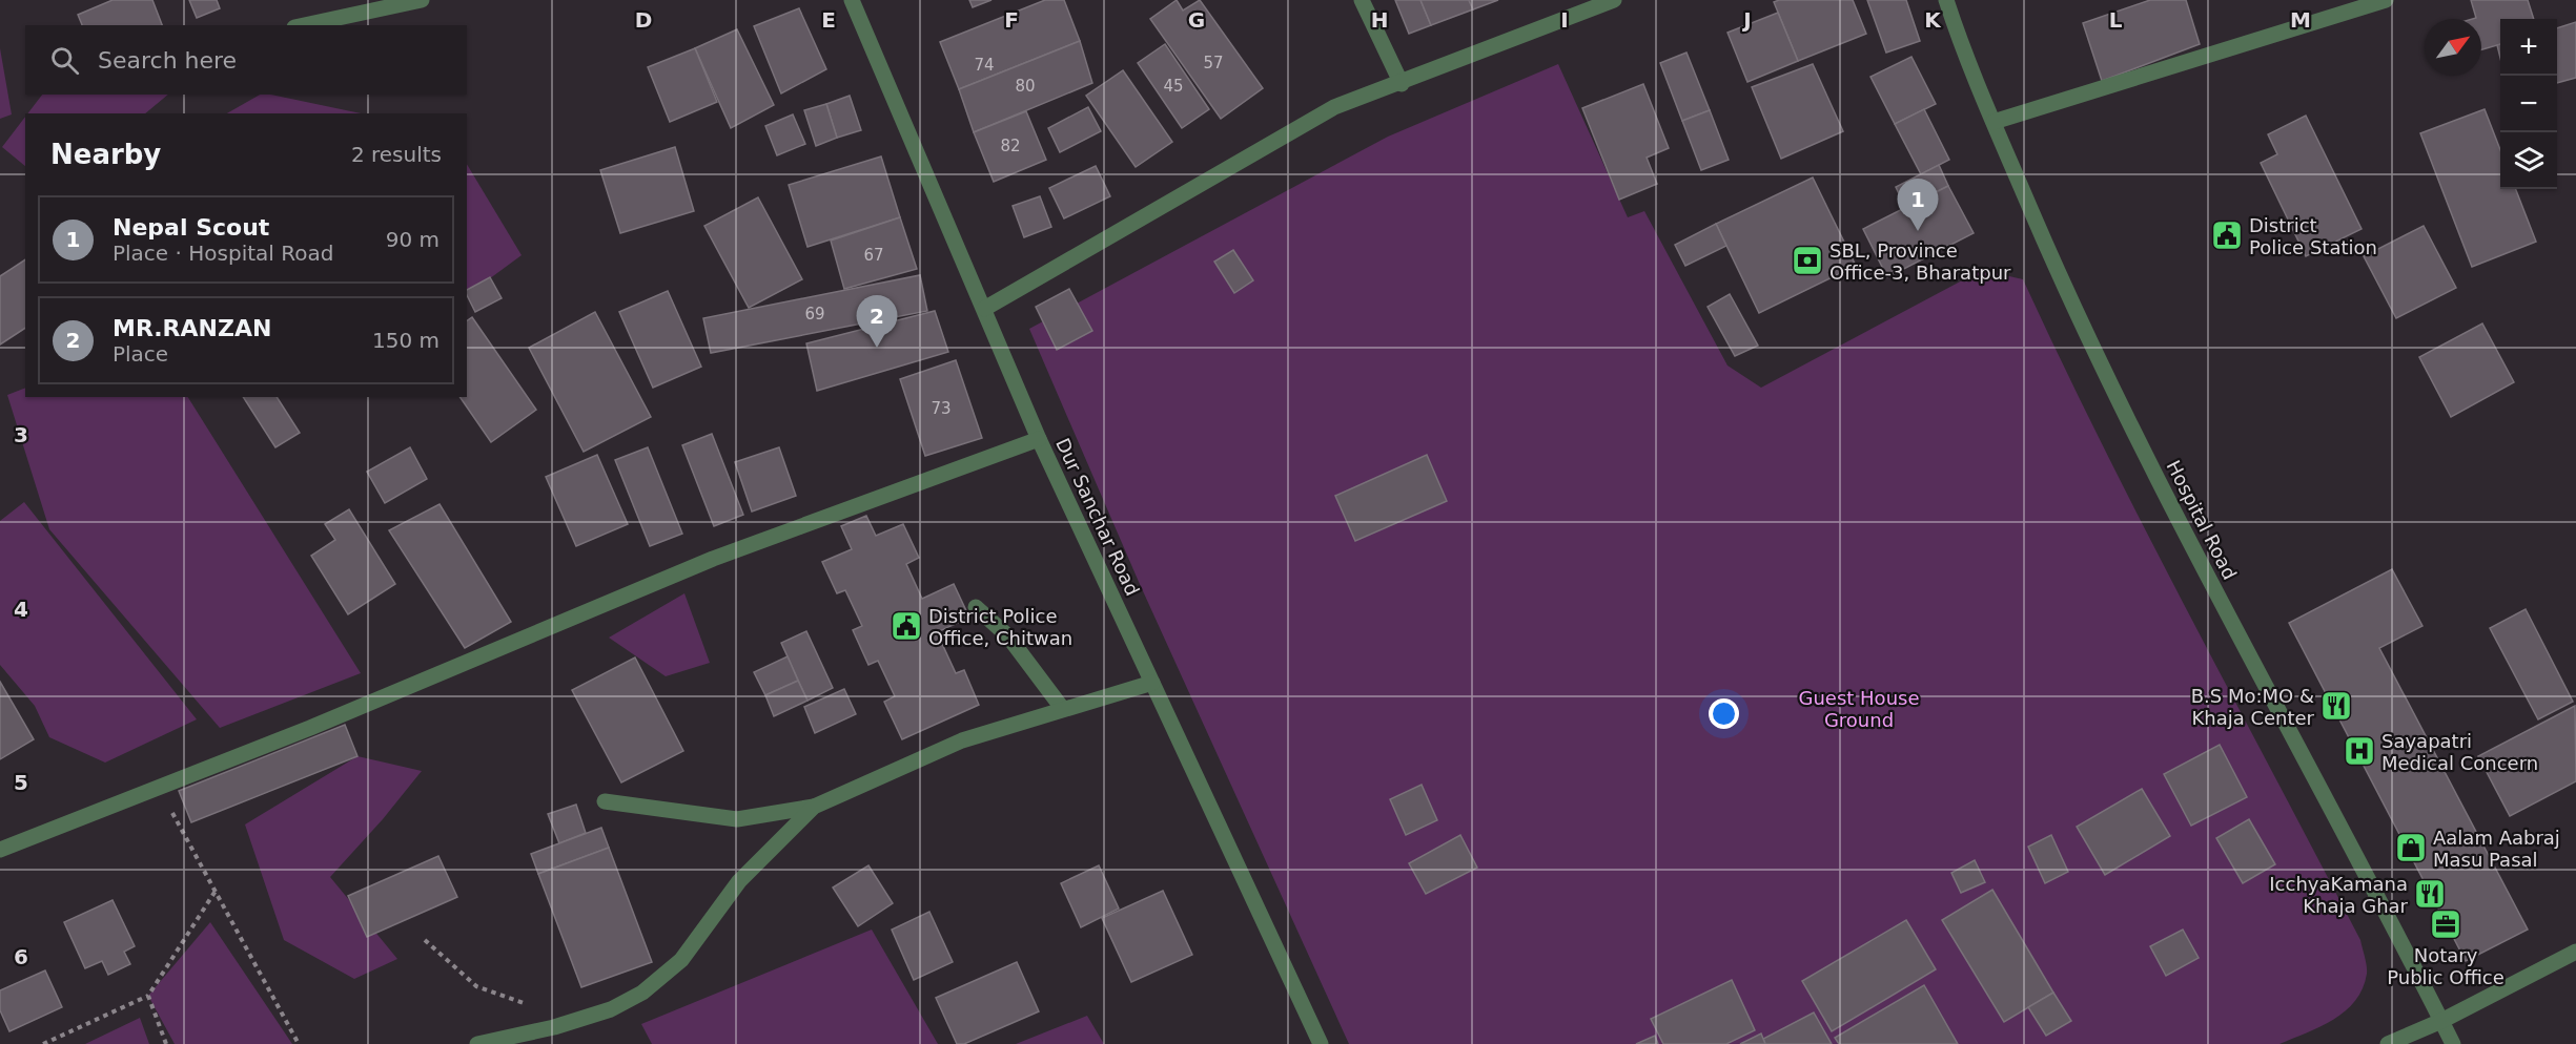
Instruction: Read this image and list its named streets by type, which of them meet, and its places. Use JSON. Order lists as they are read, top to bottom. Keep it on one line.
{"streets":{"street":["Dur Sanchar Road","Hospital Road"]},"parks":["Guest House Ground"],"places":{"public building":["District Police Station","District Police Office, Chitwan"],"bank":["SBL, Province Office-3, Bharatpur"],"restaurant":["B.S Mo:MO & Khaja Center","IcchyaKamana Khaja Ghar"],"hospital":["Sayapatri Medical Concern"],"shop":["Aalam Aabraj Masu Pasal"],"office":["Notary Public Office"]},"house_numbers":["57","74","80","45","82","67","69","73"],"north":"top right","page":{"map_buttons":["+","−"],"search":"Search here","heading":["Nearby","2 results"],"pins":["1","2"],"list":[{"mark":"1","name":"Nepal Scout","note":"Place · Hospital Road","value":"90 m"},{"mark":"2","name":"MR.RANZAN","note":"Place","value":"150 m"}]},"grid":{"columns":["D","E","F","G","H","I","J","K","L","M"],"rows":["3","4","5","6"]}}
